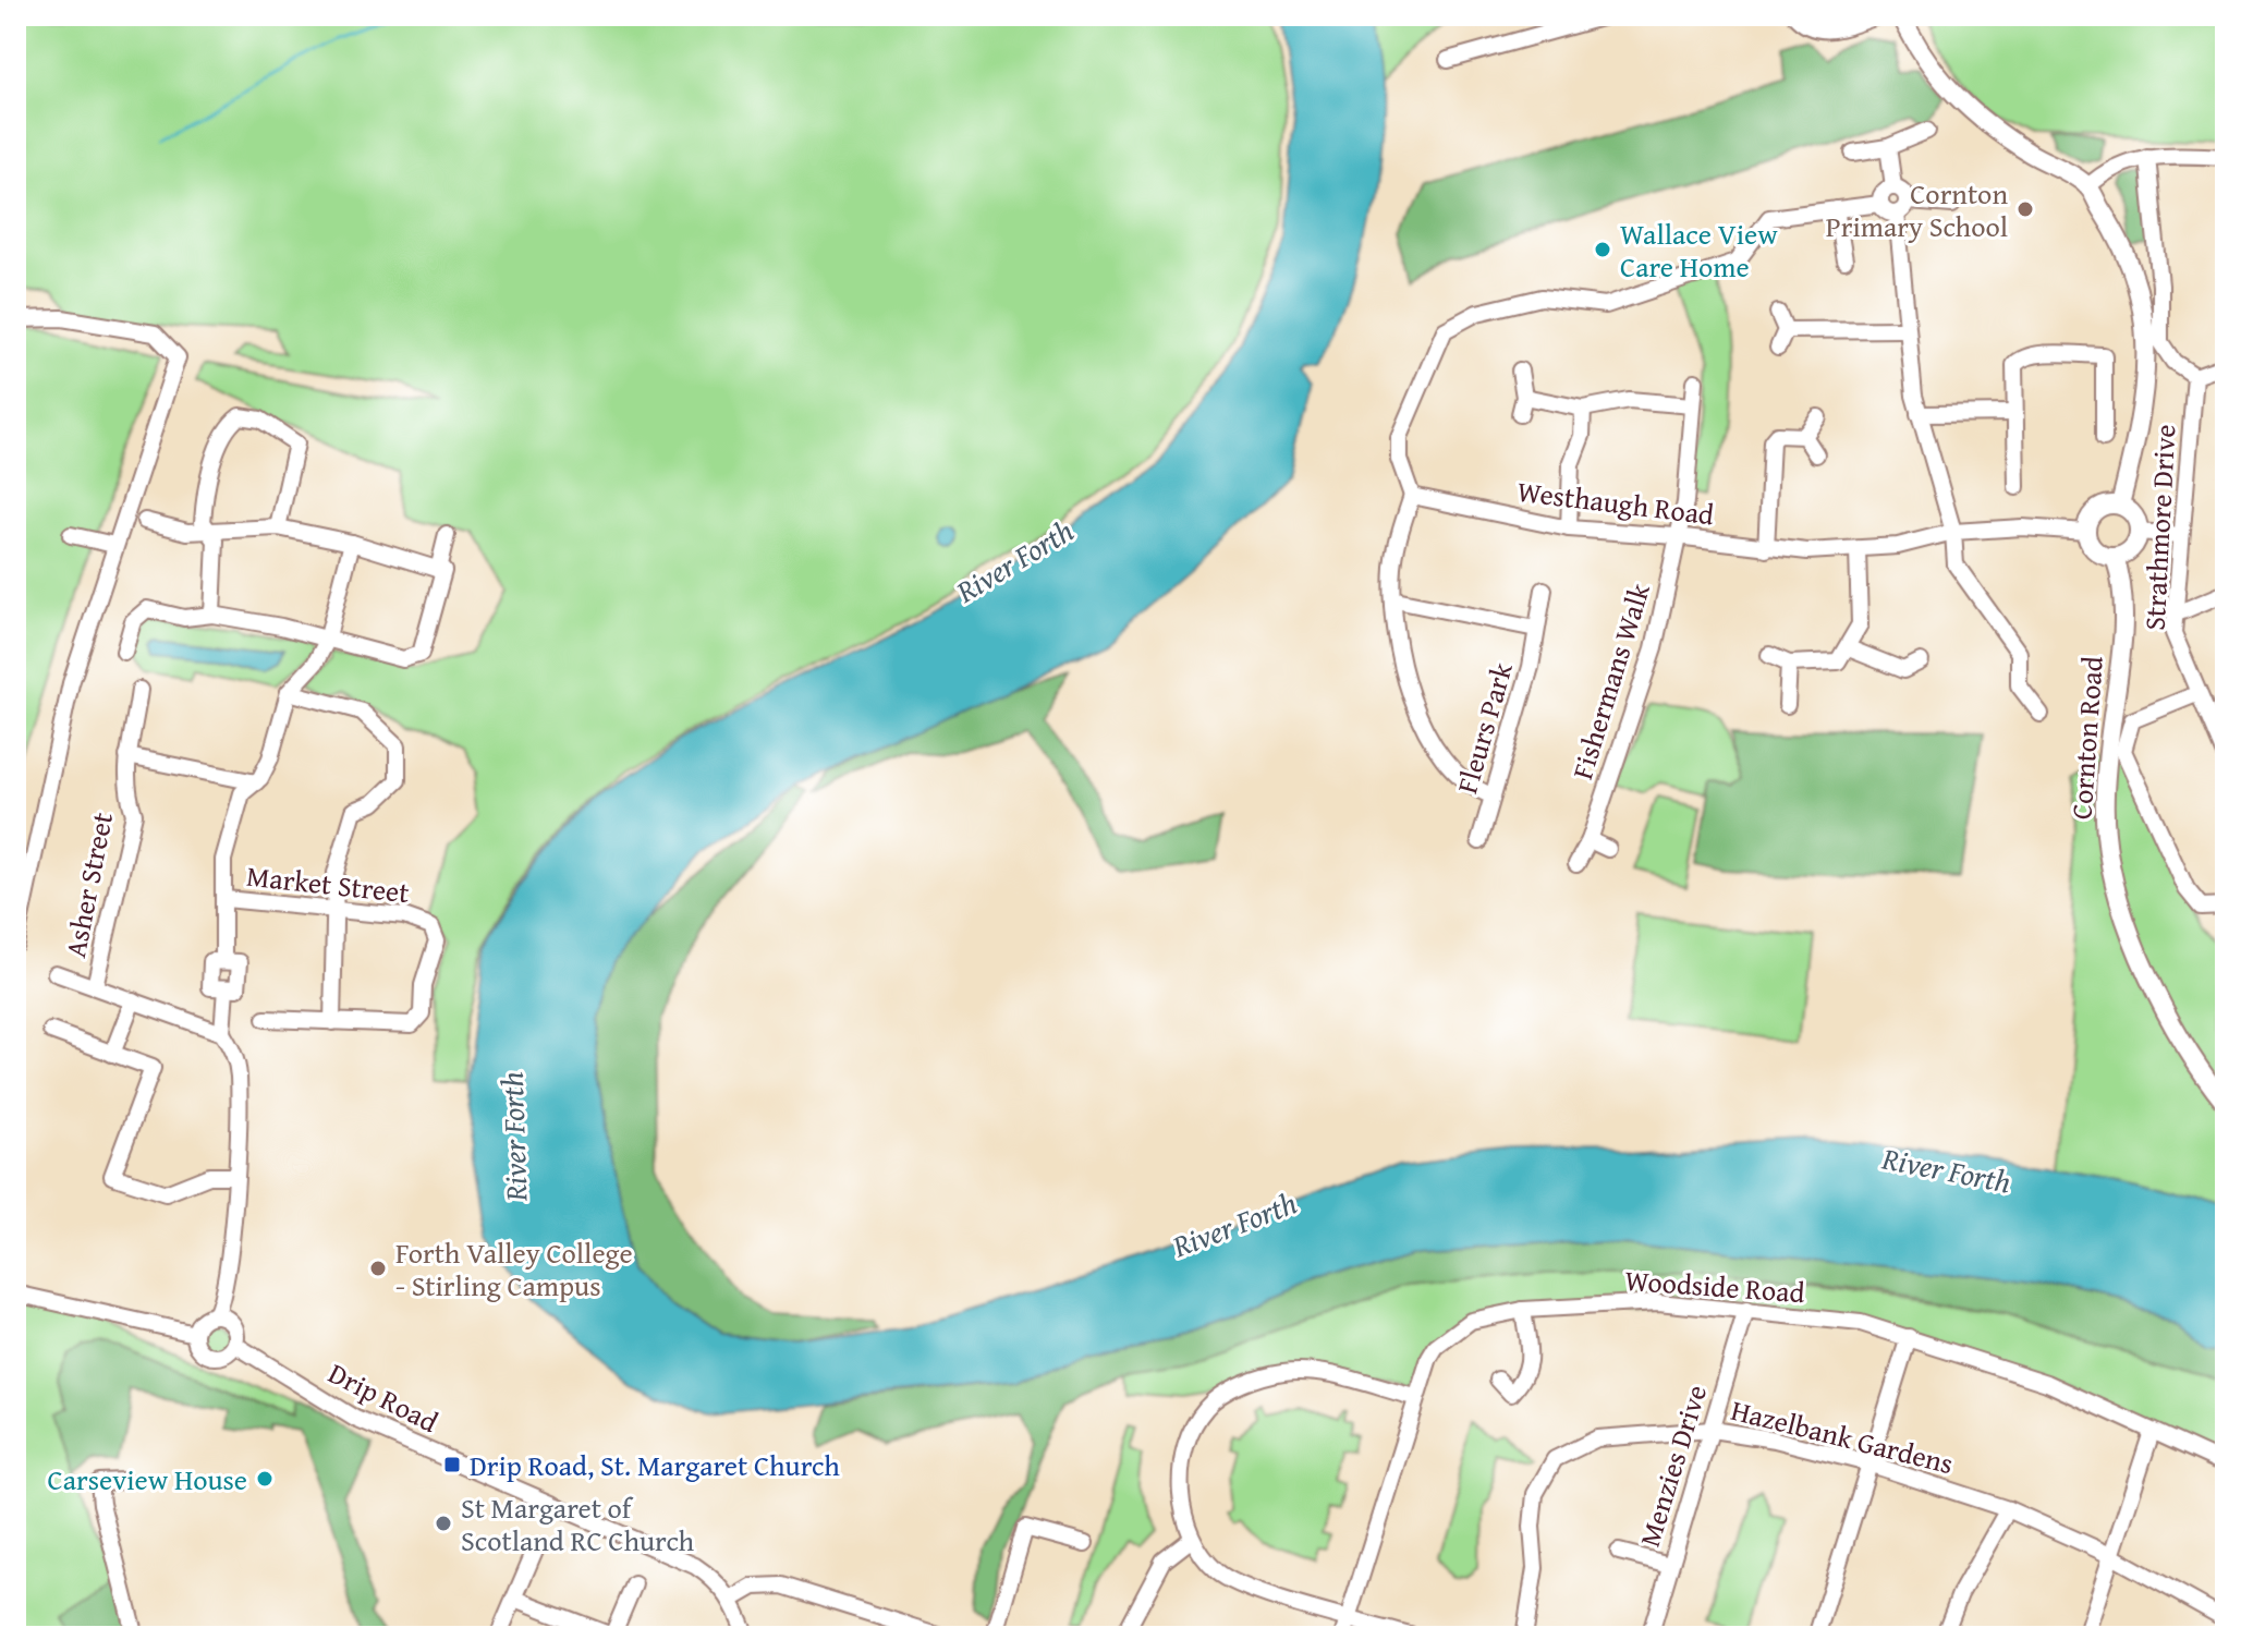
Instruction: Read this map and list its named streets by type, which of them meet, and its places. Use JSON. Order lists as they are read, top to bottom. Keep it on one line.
{"streets":{"main road":["Cornton Road"],"street":["Westhaugh Road","Strathmore Drive","Fishermans Walk","Fleurs Park","Market Street","Asher Street","Woodside Road","Drip Road","Hazelbank Gardens","Menzies Drive"]},"crossings":[["Westhaugh Road","Fishermans Walk"],["Westhaugh Road","Cornton Road"],["Woodside Road","Menzies Drive"],["Hazelbank Gardens","Menzies Drive"]],"water":["River Forth"],"places":{"other":["Cornton Primary School","Wallace View Care Home","Forth Valley College - Stirling Campus","Carseview House","St Margaret of Scotland RC Church"],"transit":["Drip Road, St. Margaret Church"]}}
